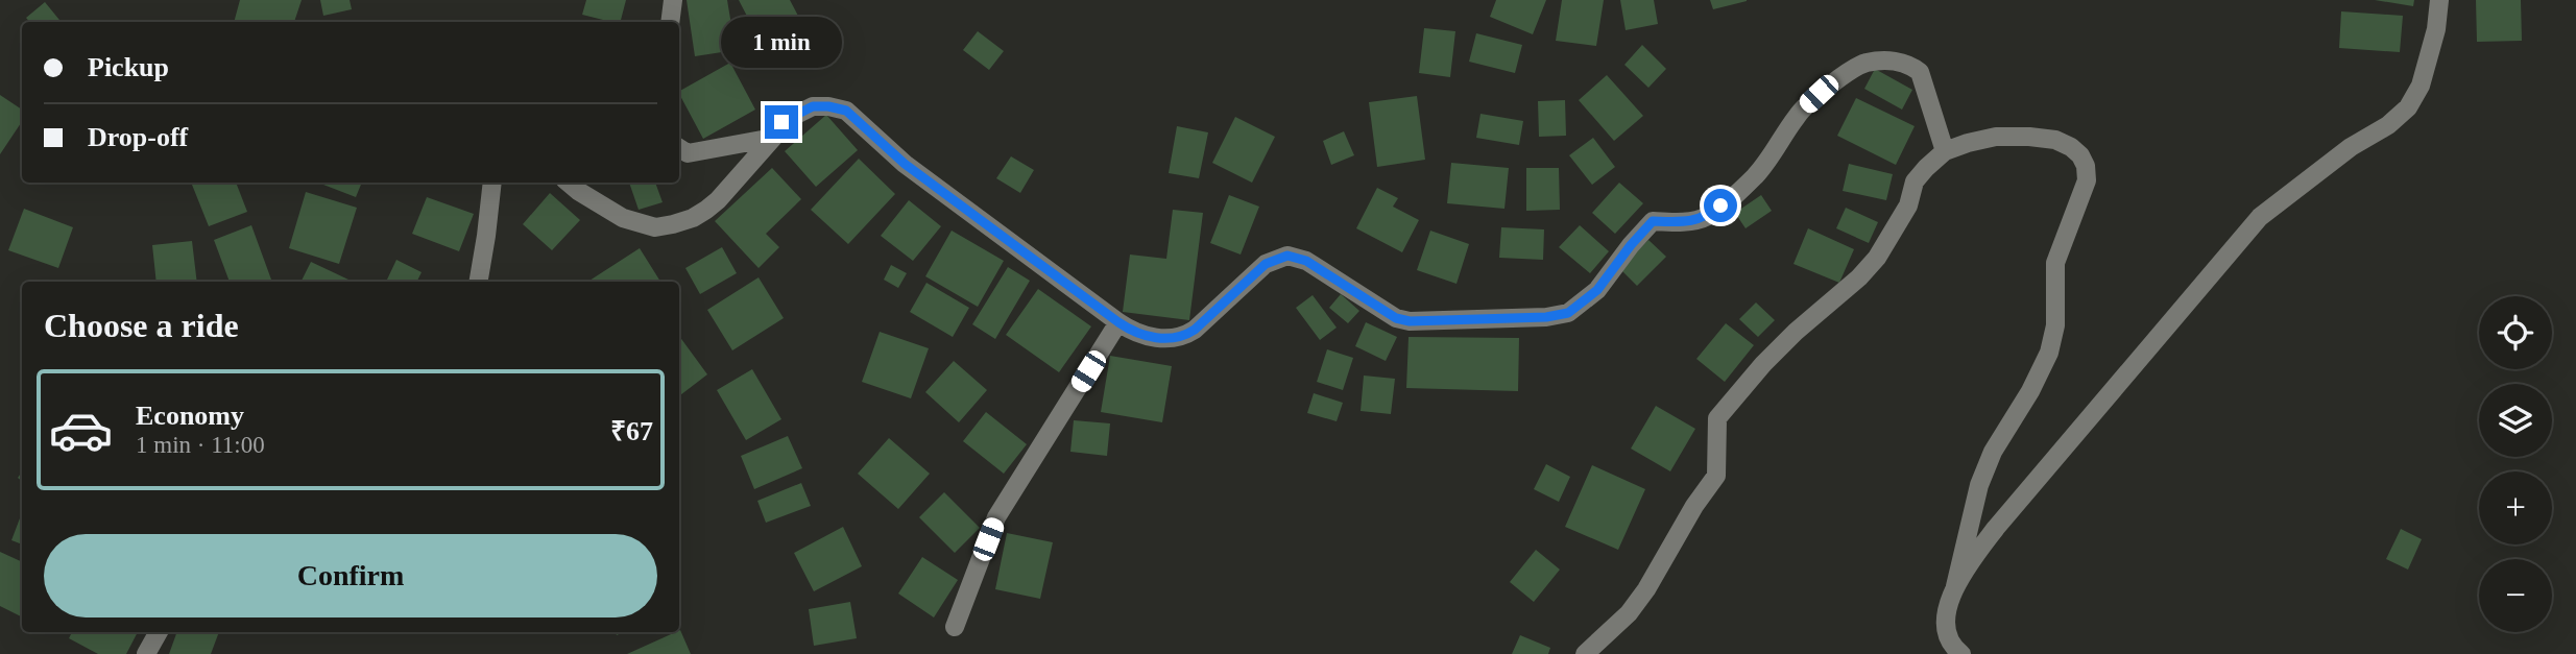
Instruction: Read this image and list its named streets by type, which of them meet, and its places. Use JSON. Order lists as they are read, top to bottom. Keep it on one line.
{"page":{"bubble":"1 min","banner":["Pickup","Drop-off"],"heading":"Choose a ride","map_buttons":["+","−"],"list":[{"name":"Economy","note":"1 min · 11:00","value":"₹67"}],"buttons":"Confirm"}}
